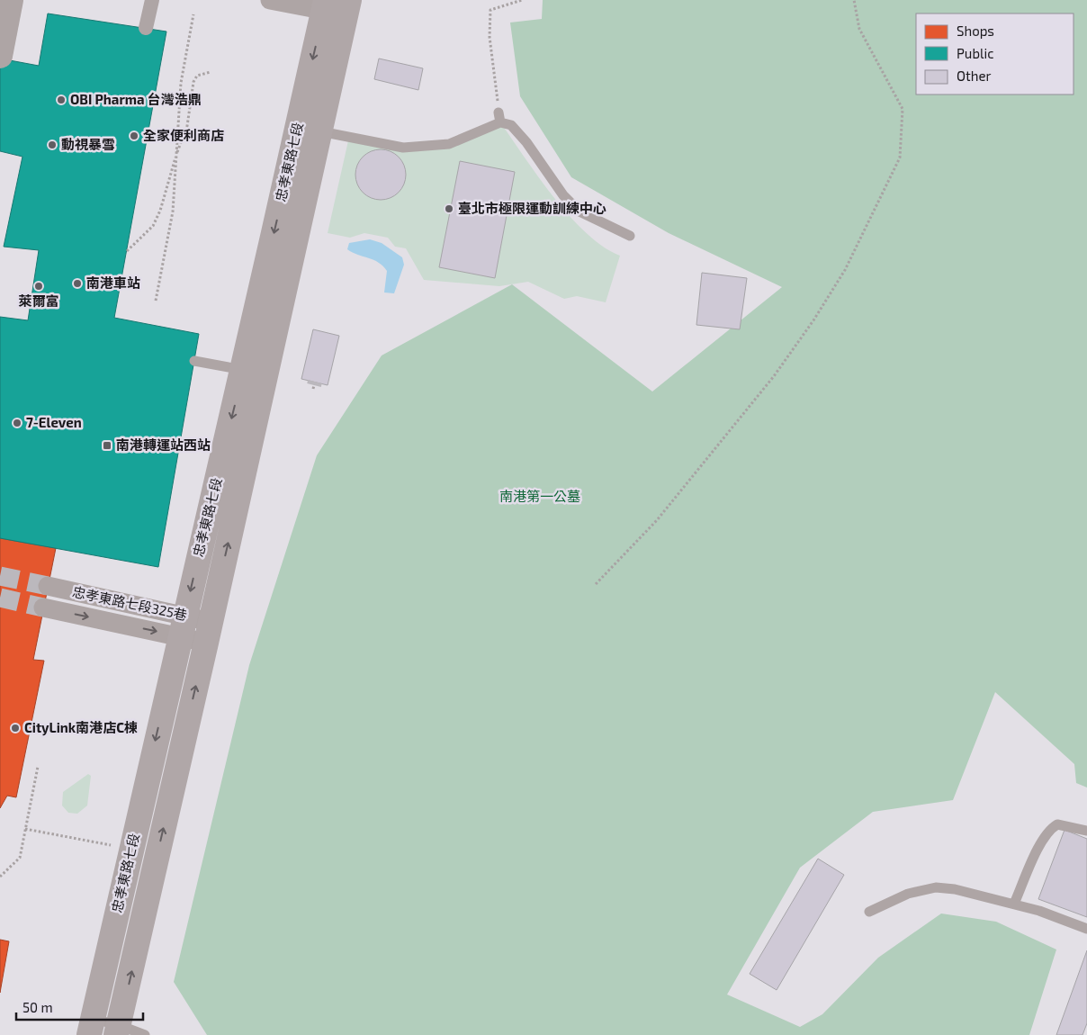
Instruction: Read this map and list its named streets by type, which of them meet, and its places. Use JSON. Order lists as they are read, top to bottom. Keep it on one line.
{"streets":{"main road":["忠孝東路七段"],"street":["忠孝東路七段325巷"]},"crossings":[["忠孝東路七段","忠孝東路七段325巷"]],"parks":["南港第一公墓"],"places":{"other":["OBI Pharma 台灣浩鼎","全家便利商店","動視暴雪","臺北市極限運動訓練中心","南港車站","萊爾富","7-Eleven","CityLink南港店C棟"],"transit":["南港轉運站西站"]},"legend":["Shops","Public","Other"],"scale_bar":"50 m"}
